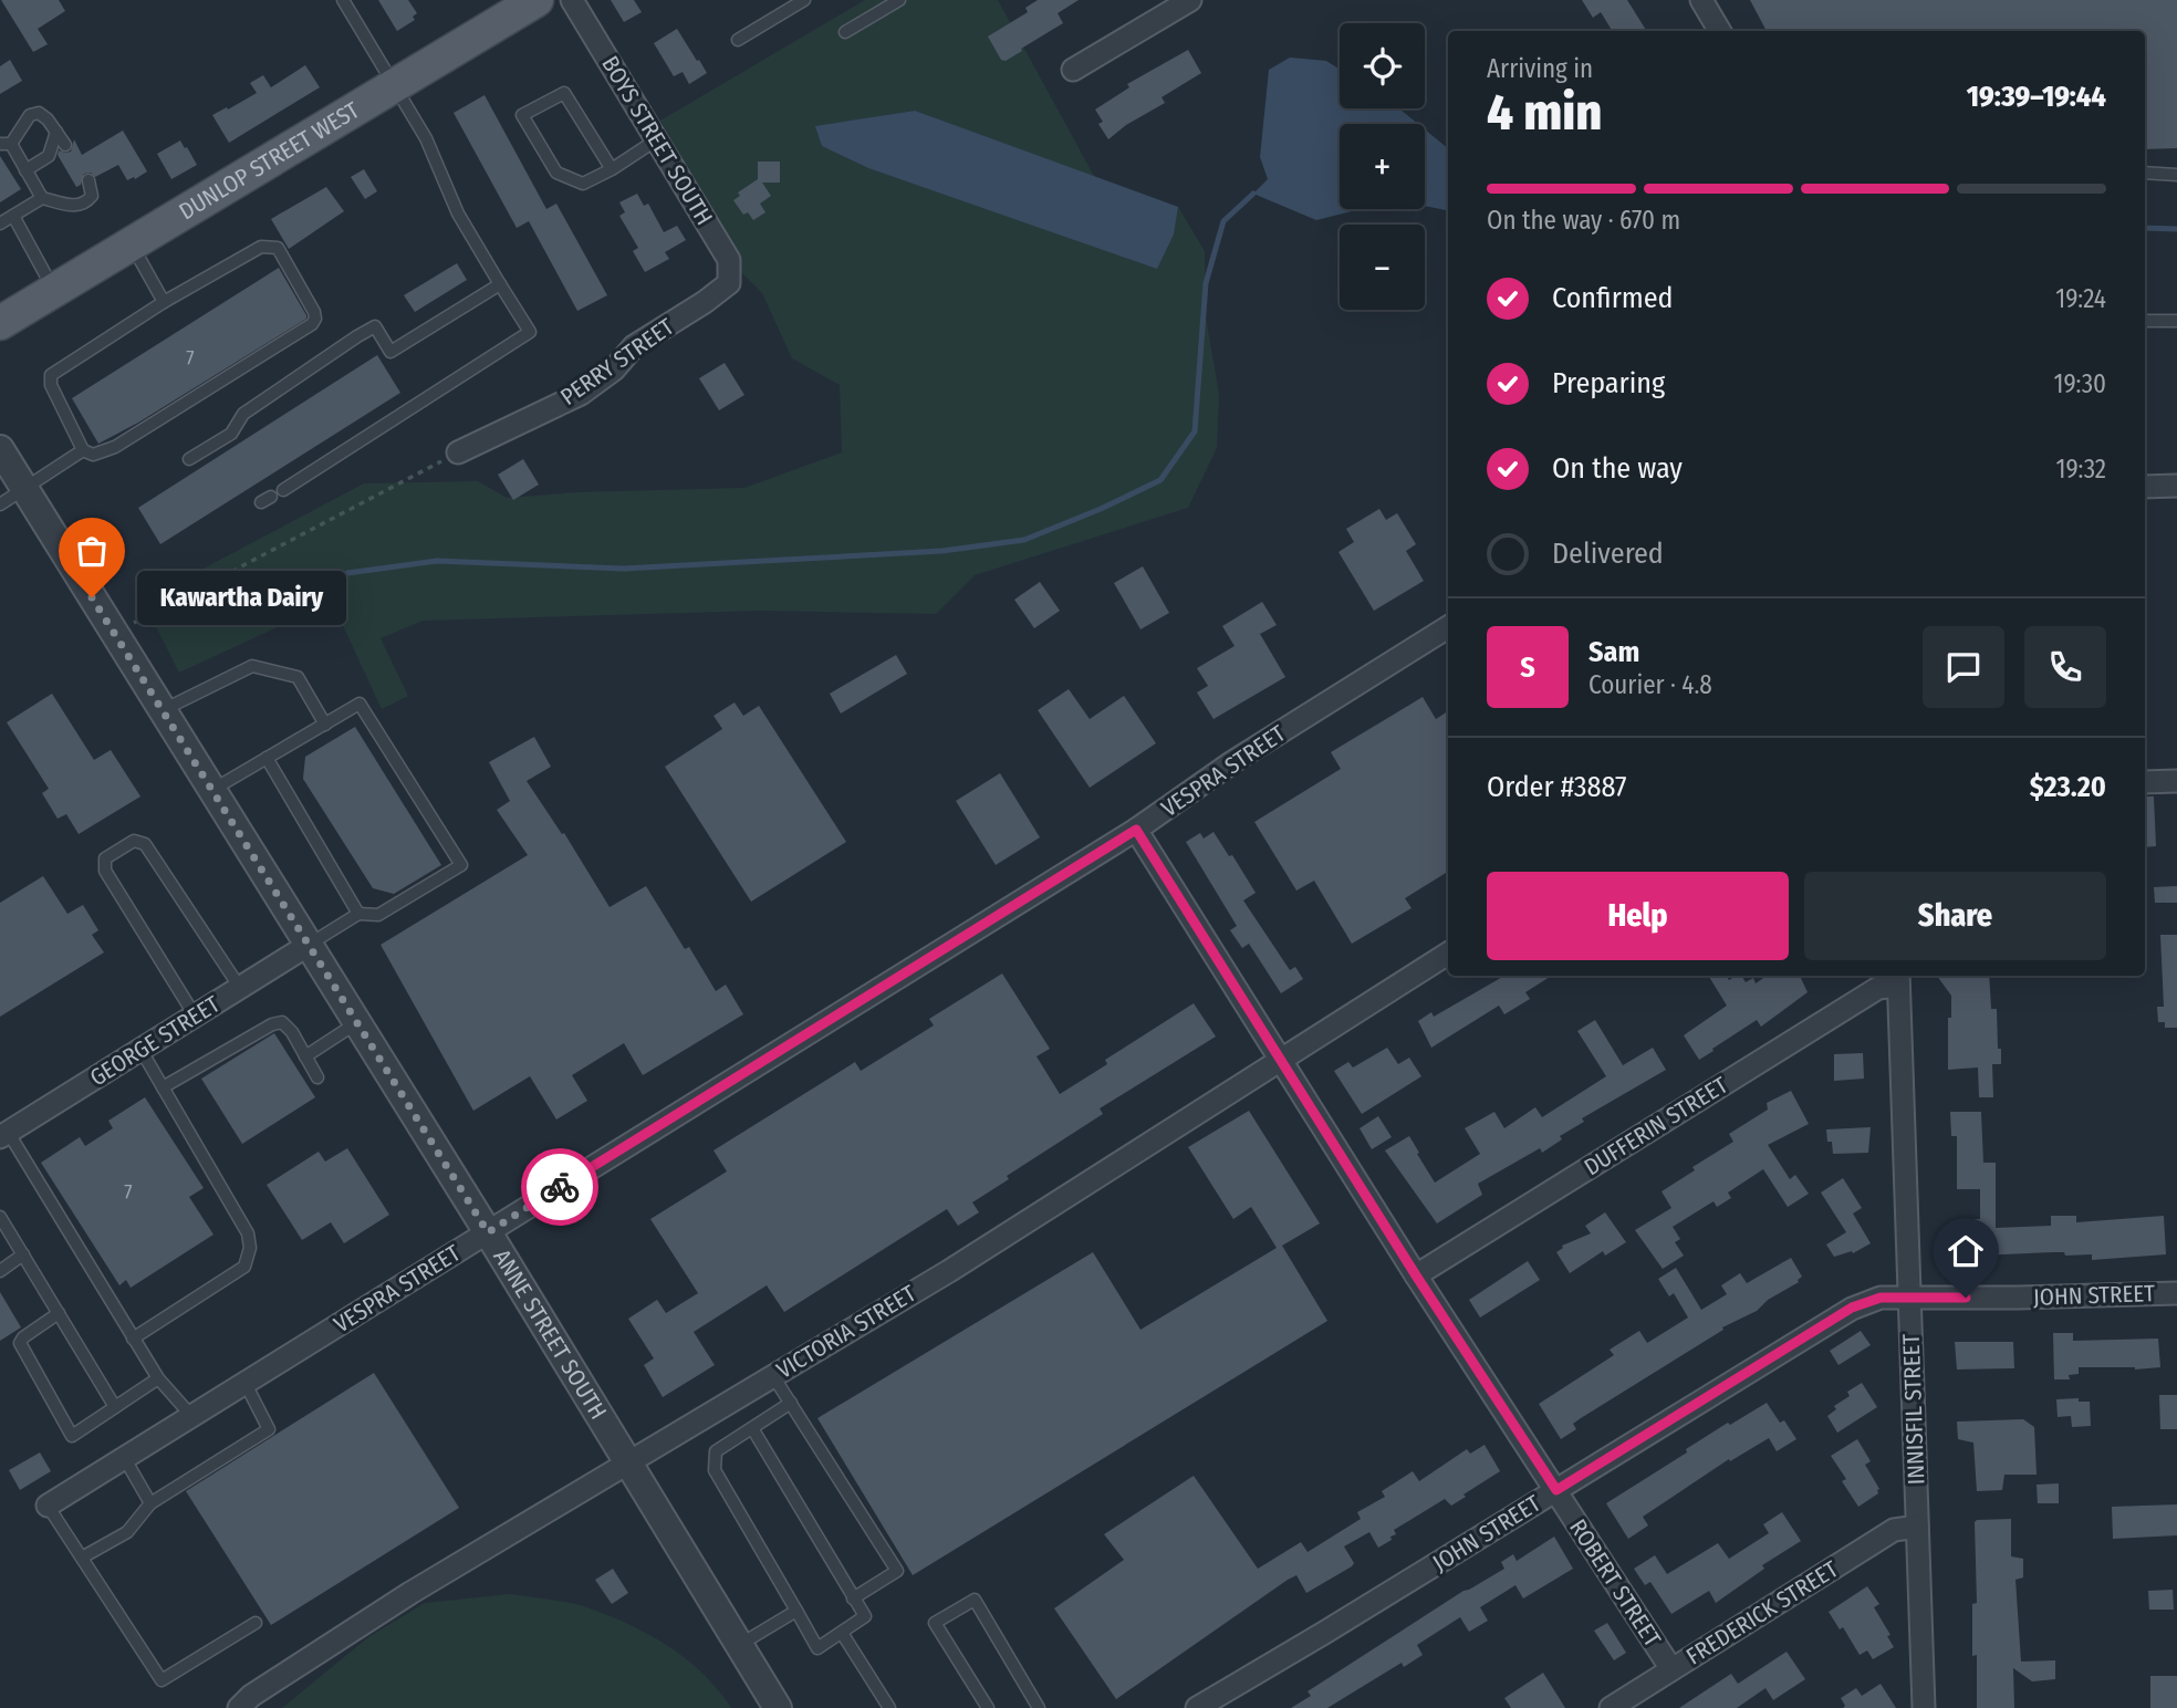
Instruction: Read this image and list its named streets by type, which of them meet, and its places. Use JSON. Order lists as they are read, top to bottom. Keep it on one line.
{"streets":{"main road":["DUNLOP STREET WEST"],"street":["BOYS STREET SOUTH","PERRY STREET","VESPRA STREET","GEORGE STREET","DUFFERIN STREET","JOHN STREET","VICTORIA STREET","ANNE STREET SOUTH","INNISFIL STREET","ROBERT STREET","FREDERICK STREET"]},"crossings":[["BOYS STREET SOUTH","PERRY STREET"],["VESPRA STREET","ANNE STREET SOUTH"],["VESPRA STREET","ROBERT STREET"],["GEORGE STREET","ANNE STREET SOUTH"],["DUFFERIN STREET","INNISFIL STREET"],["DUFFERIN STREET","ROBERT STREET"],["JOHN STREET","INNISFIL STREET"],["JOHN STREET","ROBERT STREET"],["VICTORIA STREET","ANNE STREET SOUTH"],["VICTORIA STREET","ROBERT STREET"],["INNISFIL STREET","FREDERICK STREET"],["ROBERT STREET","FREDERICK STREET"]],"places":["Kawartha Dairy"],"house_numbers":["7","7"],"page":{"map_buttons":["+","−"],"heading":["4 min","Arriving in","19:39–19:44"],"panel":["Sam","Courier · 4.8","Order #3887","$23.20"],"bar":"On the way · 670 m","list":[["Confirmed","19:24"],["Preparing","19:30"],["On the way","19:32"],"Delivered"],"bubble":"Kawartha Dairy","round":"S","buttons":["Help","Share"]}}
